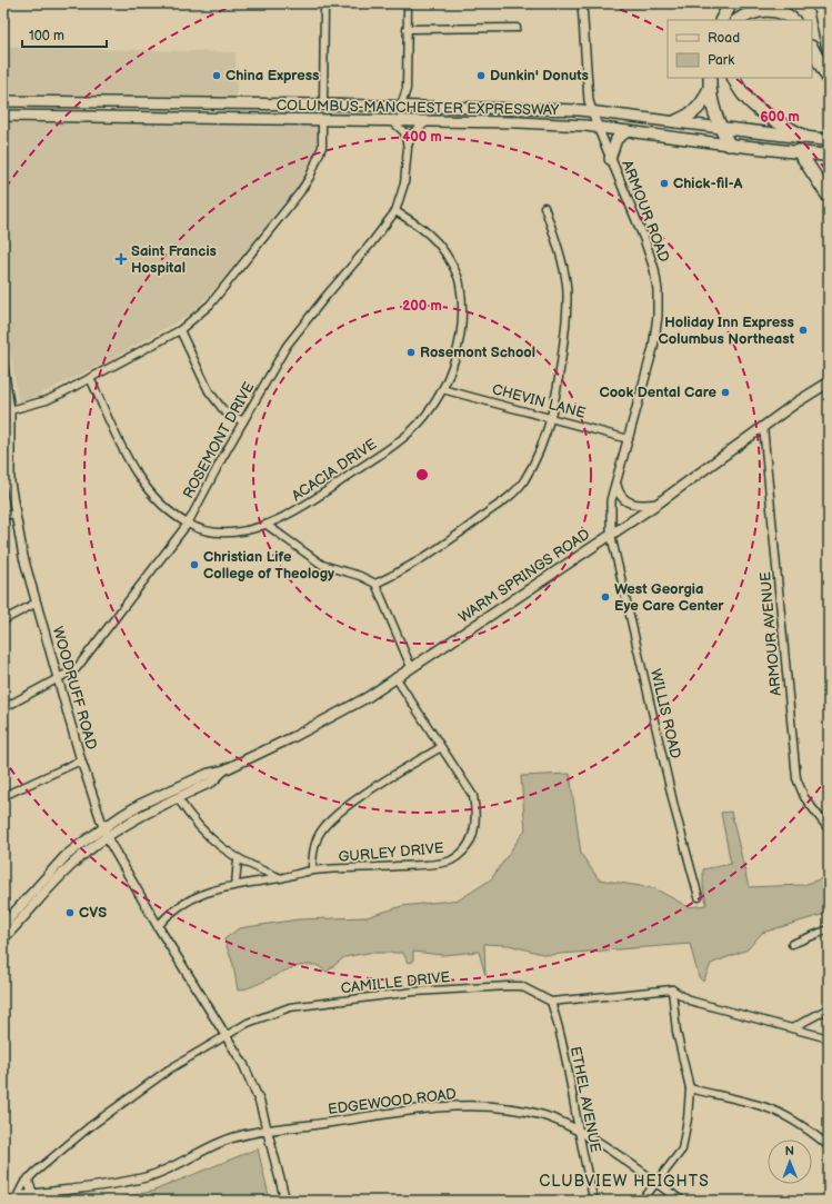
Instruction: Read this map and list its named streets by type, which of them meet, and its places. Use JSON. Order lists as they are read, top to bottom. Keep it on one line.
{"streets":{"highway":["COLUMBUS-MANCHESTER EXPRESSWAY"],"main road":["WARM SPRINGS ROAD"],"street":["ARMOUR ROAD","CHEVIN LANE","ROSEMONT DRIVE","ACACIA DRIVE","ARMOUR AVENUE","WOODRUFF ROAD","WILLIS ROAD","GURLEY DRIVE","CAMILLE DRIVE","ETHEL AVENUE","EDGEWOOD ROAD"]},"crossings":[["COLUMBUS-MANCHESTER EXPRESSWAY","ARMOUR ROAD"],["COLUMBUS-MANCHESTER EXPRESSWAY","ROSEMONT DRIVE"],["ARMOUR ROAD","CHEVIN LANE"],["ARMOUR ROAD","WARM SPRINGS ROAD"],["ARMOUR ROAD","WILLIS ROAD"],["CHEVIN LANE","ACACIA DRIVE"],["ROSEMONT DRIVE","ACACIA DRIVE"],["ROSEMONT DRIVE","WOODRUFF ROAD"],["WARM SPRINGS ROAD","ARMOUR AVENUE"],["WARM SPRINGS ROAD","WOODRUFF ROAD"],["WARM SPRINGS ROAD","WILLIS ROAD"],["WARM SPRINGS ROAD","GURLEY DRIVE"],["WOODRUFF ROAD","GURLEY DRIVE"],["WOODRUFF ROAD","CAMILLE DRIVE"],["WOODRUFF ROAD","EDGEWOOD ROAD"],["CAMILLE DRIVE","ETHEL AVENUE"],["CAMILLE DRIVE","EDGEWOOD ROAD"],["ETHEL AVENUE","EDGEWOOD ROAD"]],"districts":["CLUBVIEW HEIGHTS"],"places":{"other":["China Express","Dunkin' Donuts","Chick-fil-A","Holiday Inn Express Columbus Northeast","Rosemont School","Cook Dental Care","Christian Life College of Theology","West Georgia Eye Care Center","CVS"],"health":["Saint Francis Hospital"]},"legend":["Road","Park"],"scale_bar":"100 m","north":"top","rings":["600 m","400 m","200 m"]}
